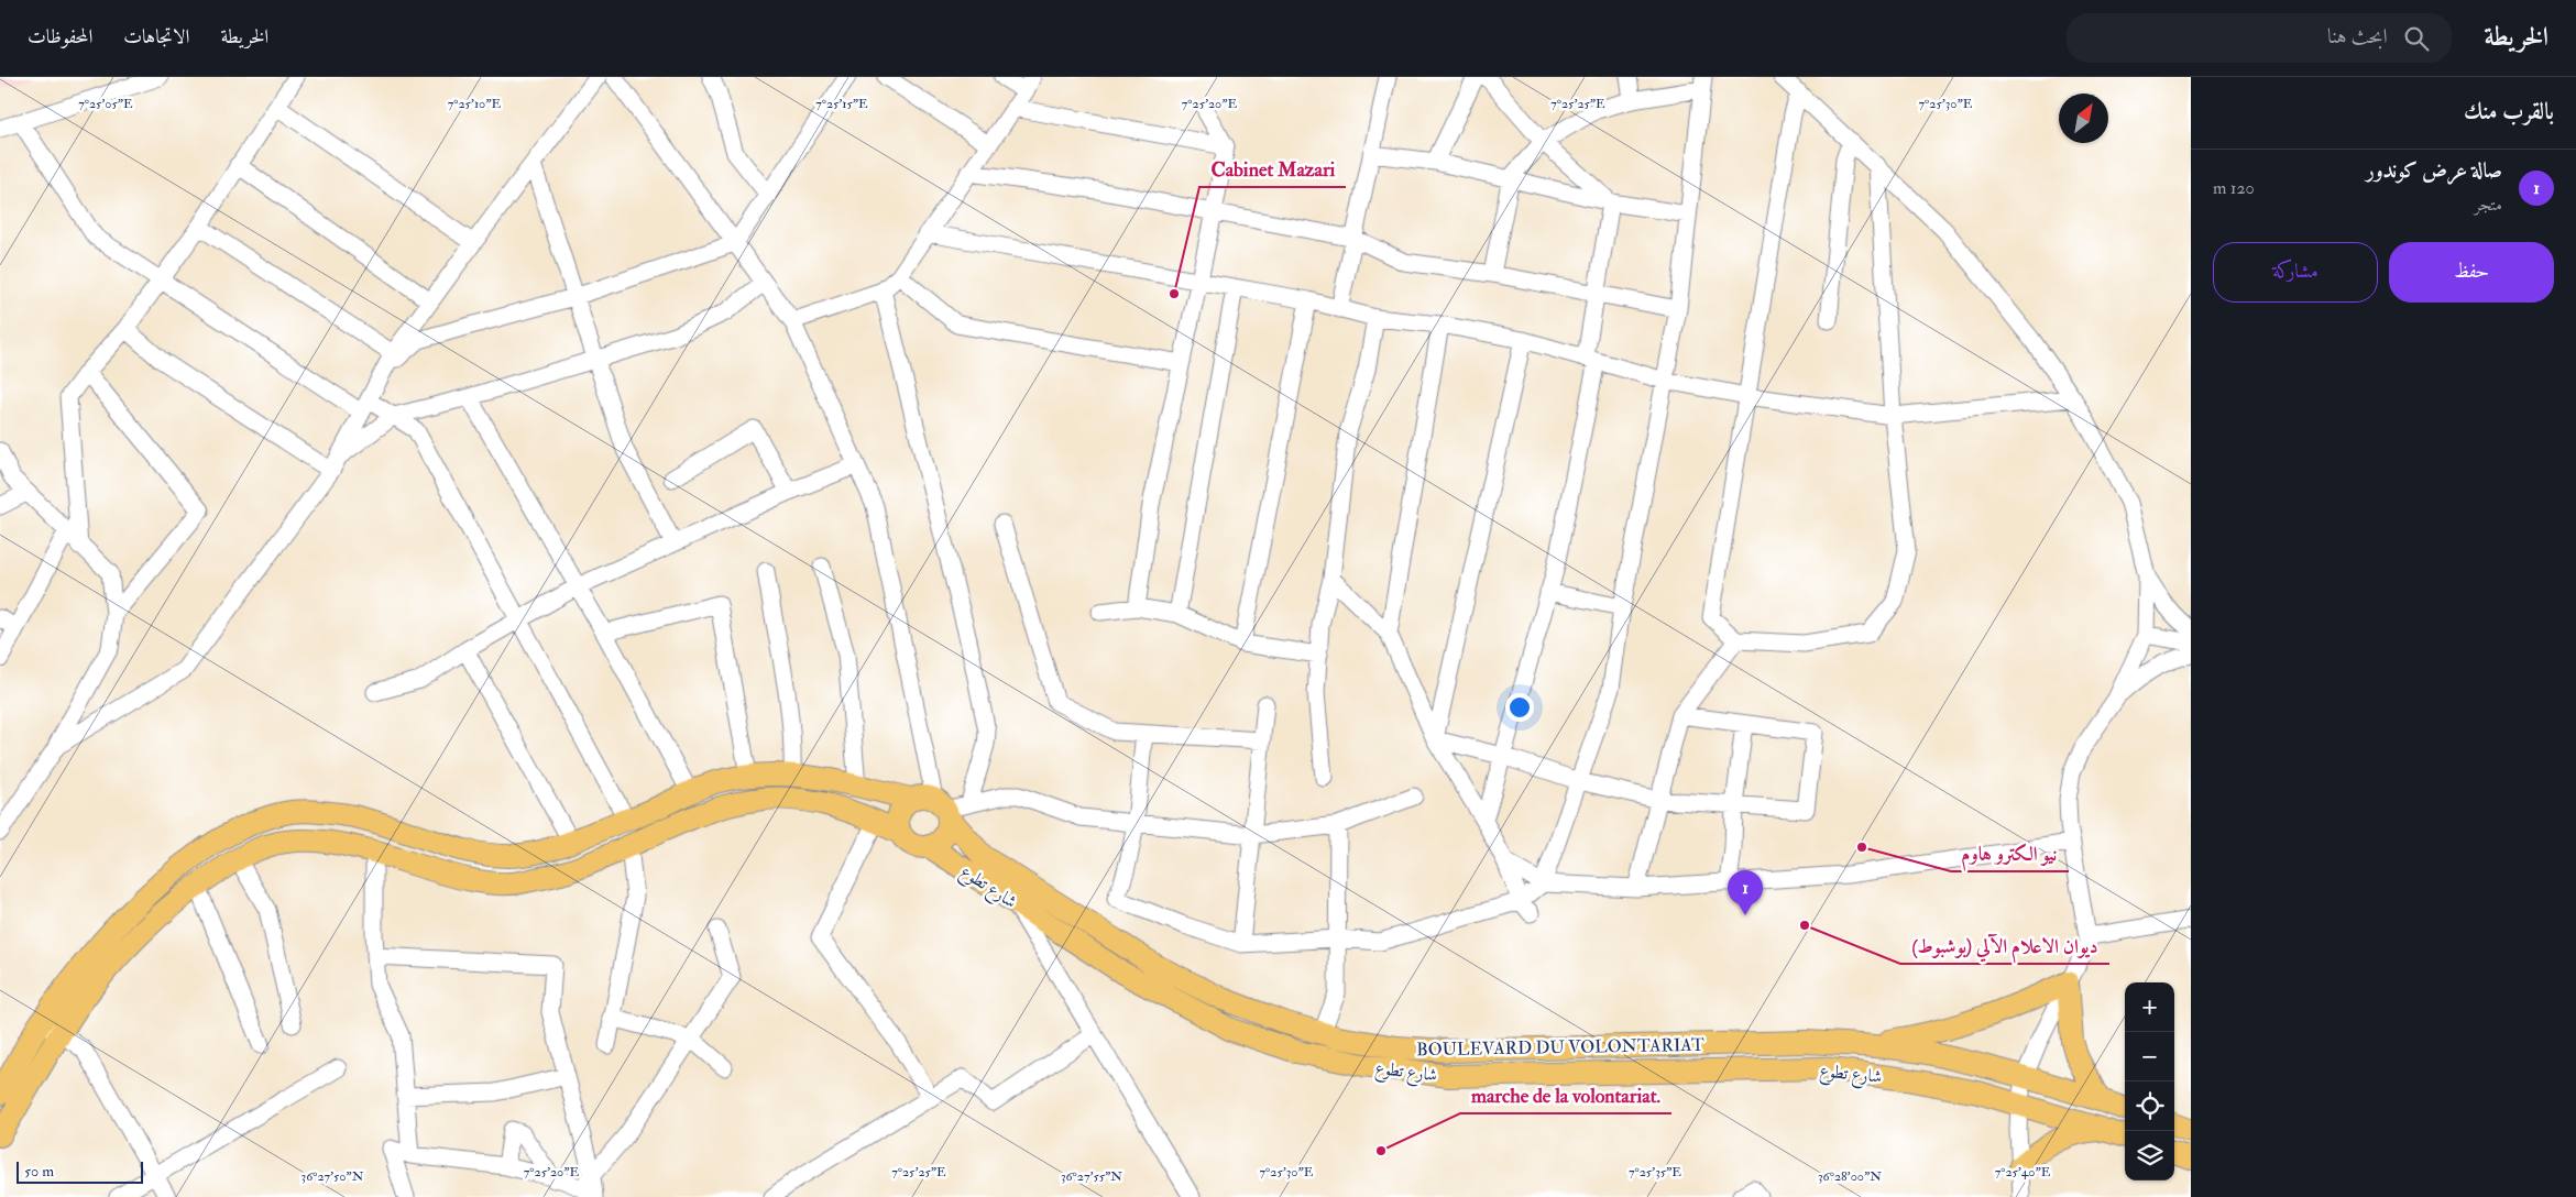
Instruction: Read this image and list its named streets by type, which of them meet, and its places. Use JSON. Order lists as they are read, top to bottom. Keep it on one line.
{"streets":{"main road":["شارع تطوع","BOULEVARD DU VOLONTARIAT"]},"crossings":[["شارع تطوع","BOULEVARD DU VOLONTARIAT"]],"places":["Cabinet Mazari","نيو الكترو هاوم","ديوان الاعلام الآلي (بوشبوط)","marche de la volontariat."],"scale_bar":"50 m","north":"top right","page":{"header":"الخريطة","search":"ابحث هنا","nav":["الخريطة","الاتجاهات","المحفوظات"],"heading":"بالقرب منك","list":[{"mark":"1","name":"صالة عرض كوندور","note":"متجر","value":"120 m"}],"buttons":["حفظ","مشاركة"],"pins":"1","map_buttons":["+","−"],"scale":"50 m"},"coordinates":["7°25'10\"E","7°25'30\"E","7°25'05\"E","7°25'15\"E","7°25'20\"E","7°25'25\"E","7°25'35\"E","7°25'40\"E","36°27'50\"N","36°27'55\"N","36°28'00\"N"]}
